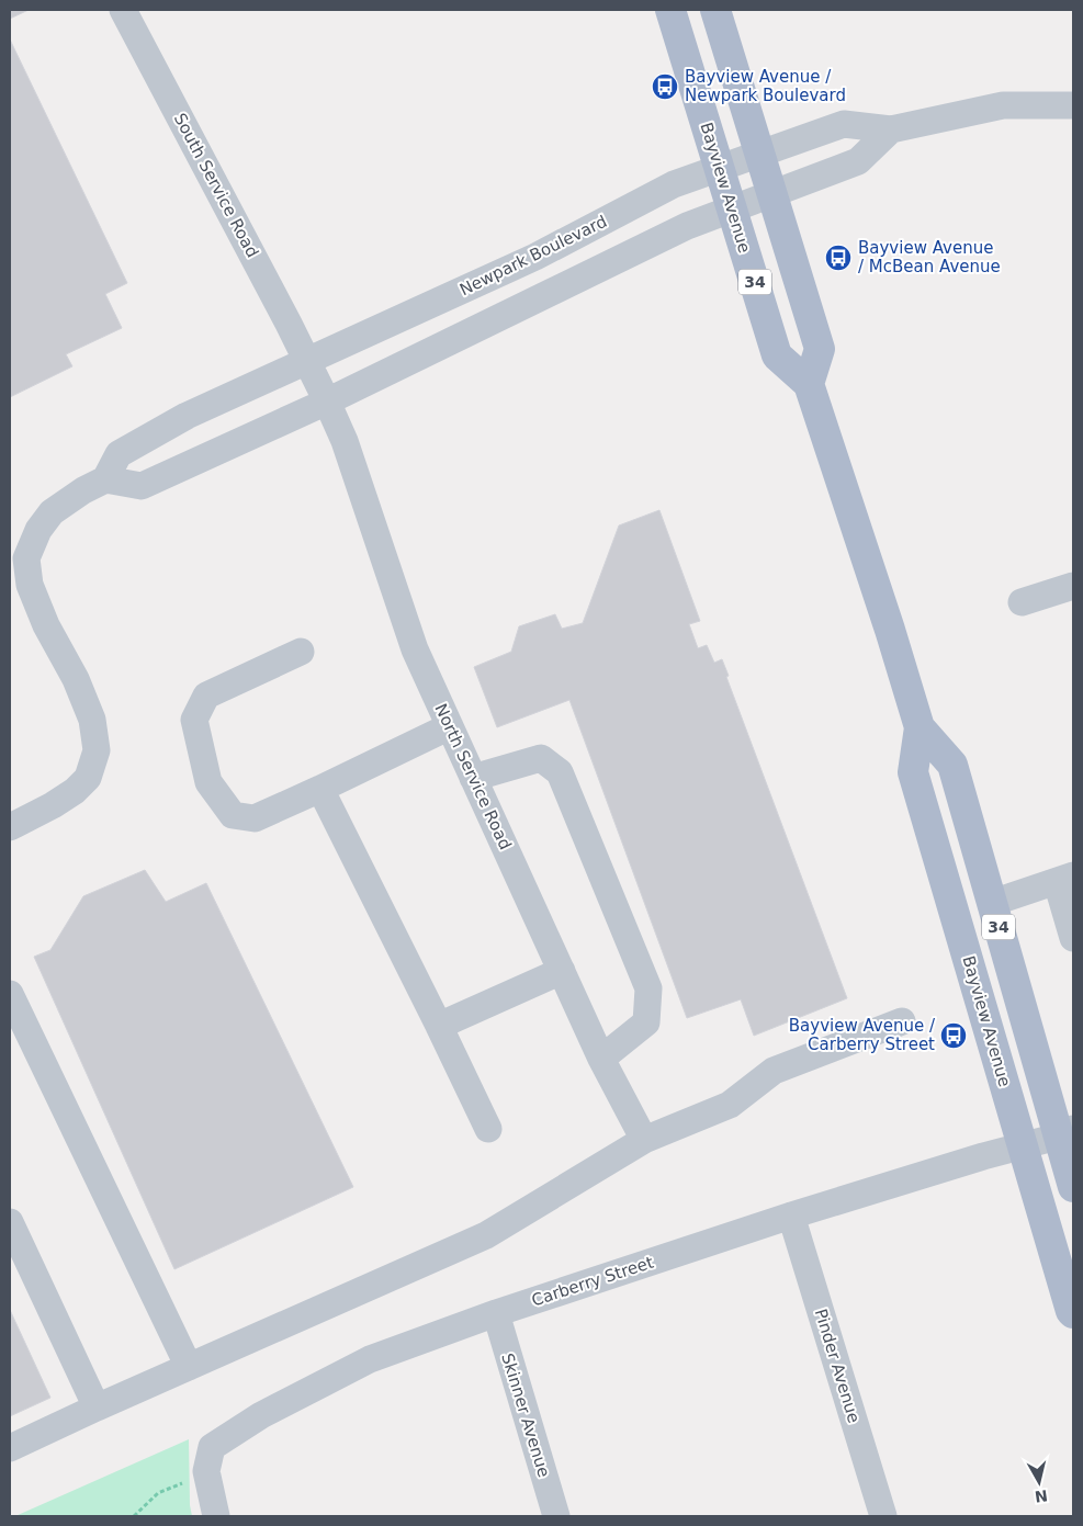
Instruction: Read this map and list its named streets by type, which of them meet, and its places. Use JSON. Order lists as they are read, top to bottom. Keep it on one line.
{"streets":{"main road":["Bayview Avenue","34"],"street":["South Service Road","Newpark Boulevard","North Service Road","Carberry Street","Pinder Avenue","Skinner Avenue"]},"crossings":[["South Service Road","Newpark Boulevard"],["Bayview Avenue","Newpark Boulevard"],["Bayview Avenue","34"],["Bayview Avenue","Carberry Street"],["Newpark Boulevard","34"],["Carberry Street","Pinder Avenue"],["Carberry Street","Skinner Avenue"]],"places":{"bus stop":["Bayview Avenue / Newpark Boulevard","Bayview Avenue / McBean Avenue","Bayview Avenue / Carberry Street"]},"north":"bottom"}
